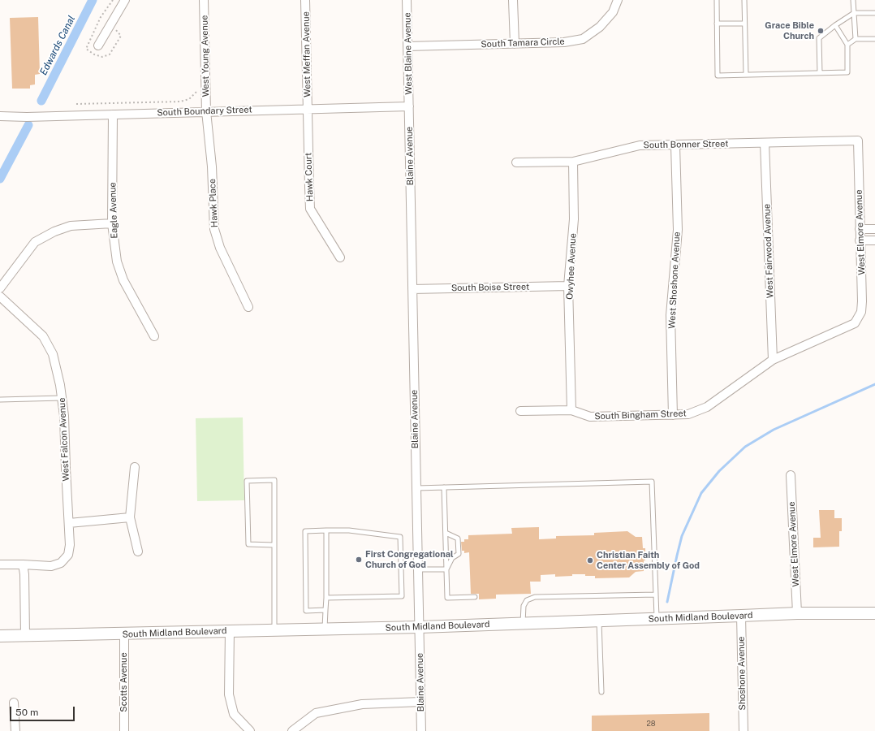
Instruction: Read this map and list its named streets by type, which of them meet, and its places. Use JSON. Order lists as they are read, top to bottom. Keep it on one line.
{"streets":{"main road":["South Midland Boulevard"],"street":["South Tamara Circle","West Blaine Avenue","West Meffan Avenue","West Young Avenue","South Boundary Street","South Bonner Street","Blaine Avenue","Hawk Court","Hawk Place","Eagle Avenue","West Elmore Avenue","West Fairwood Avenue","Owyhee Avenue","West Shoshone Avenue","South Boise Street","South Bingham Street","West Falcon Avenue","Shoshone Avenue","Scotts Avenue"]},"crossings":[["South Tamara Circle","West Blaine Avenue"],["West Blaine Avenue","South Boundary Street"],["West Blaine Avenue","Blaine Avenue"],["West Meffan Avenue","South Boundary Street"],["West Meffan Avenue","Hawk Court"],["West Young Avenue","South Boundary Street"],["West Young Avenue","Hawk Place"],["South Boundary Street","Blaine Avenue"],["South Boundary Street","Hawk Court"],["South Boundary Street","Hawk Place"],["South Boundary Street","Eagle Avenue"],["South Bonner Street","West Elmore Avenue"],["South Bonner Street","West Fairwood Avenue"],["South Bonner Street","Owyhee Avenue"],["South Bonner Street","West Shoshone Avenue"],["Blaine Avenue","South Boise Street"],["Blaine Avenue","South Midland Boulevard"],["West Elmore Avenue","South Bingham Street"],["West Elmore Avenue","South Midland Boulevard"],["West Fairwood Avenue","South Bingham Street"],["Owyhee Avenue","South Boise Street"],["Owyhee Avenue","South Bingham Street"],["West Shoshone Avenue","South Bingham Street"],["South Midland Boulevard","Shoshone Avenue"],["South Midland Boulevard","Scotts Avenue"]],"water":["Edwards Canal"],"places":["Grace Bible Church","First Congregational Church of God","Christian Faith Center Assembly of God"],"house_numbers":["28"],"scale_bar":"50 m"}
